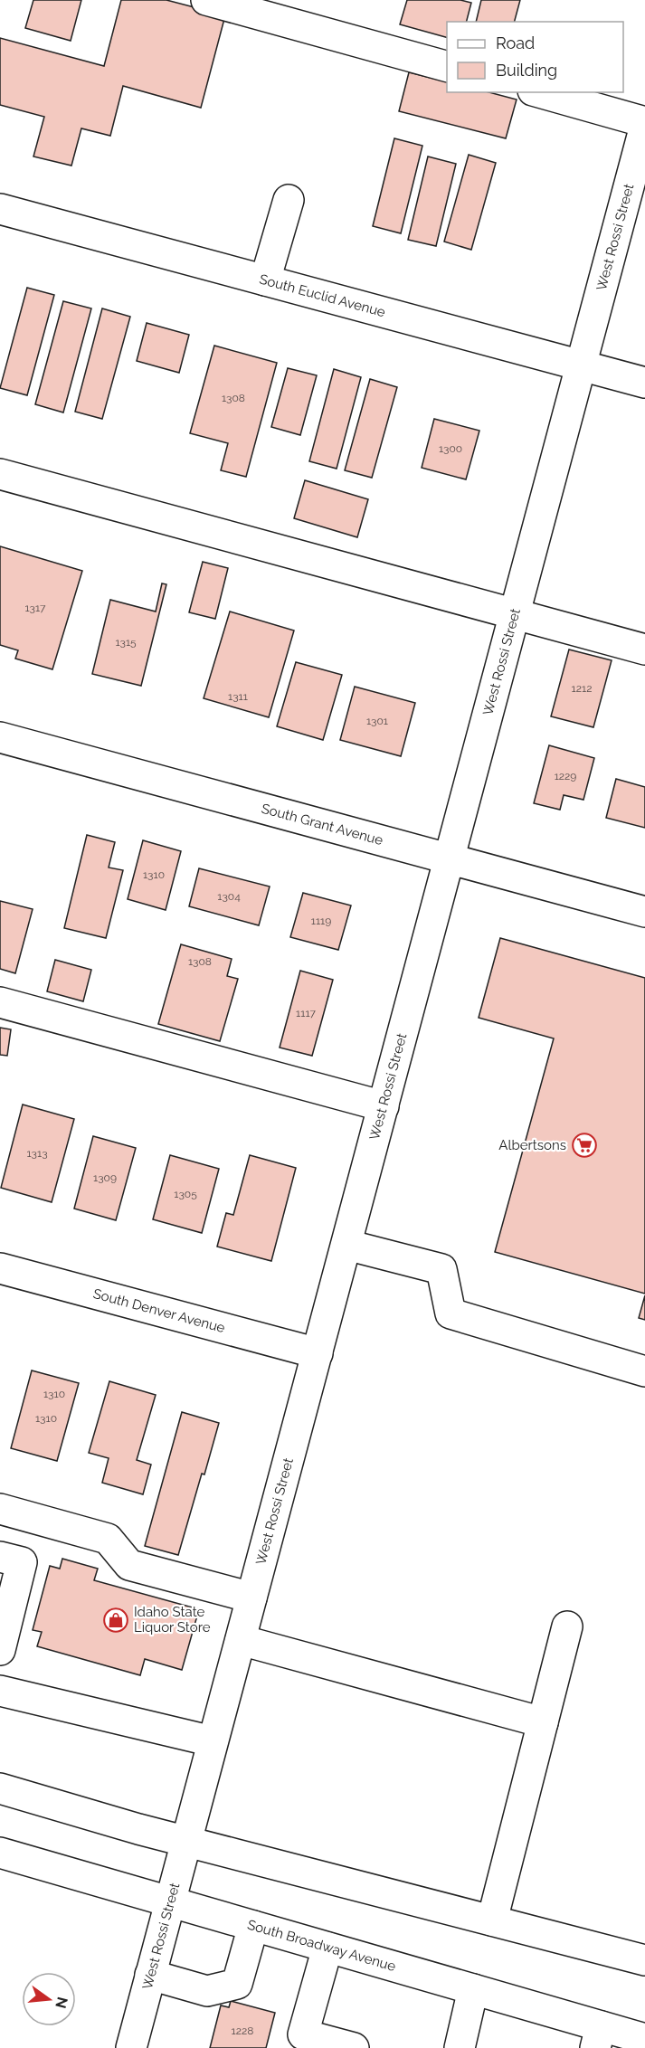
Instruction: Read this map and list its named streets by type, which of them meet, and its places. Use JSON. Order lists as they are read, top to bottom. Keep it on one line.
{"streets":{"street":["West Rossi Street","South Euclid Avenue","South Grant Avenue","South Denver Avenue","South Broadway Avenue"]},"crossings":[["West Rossi Street","South Euclid Avenue"],["West Rossi Street","South Grant Avenue"],["West Rossi Street","South Denver Avenue"],["West Rossi Street","South Broadway Avenue"]],"places":{"supermarket":["Albertsons"],"shop":["Idaho State Liquor Store"]},"house_numbers":["1308","1300","1317","1315","1212","1311","1301","1229","1310","1304","1119","1308","1117","1313","1309","1305","1310","1310","1228"],"legend":["Road","Building"],"north":"right"}
